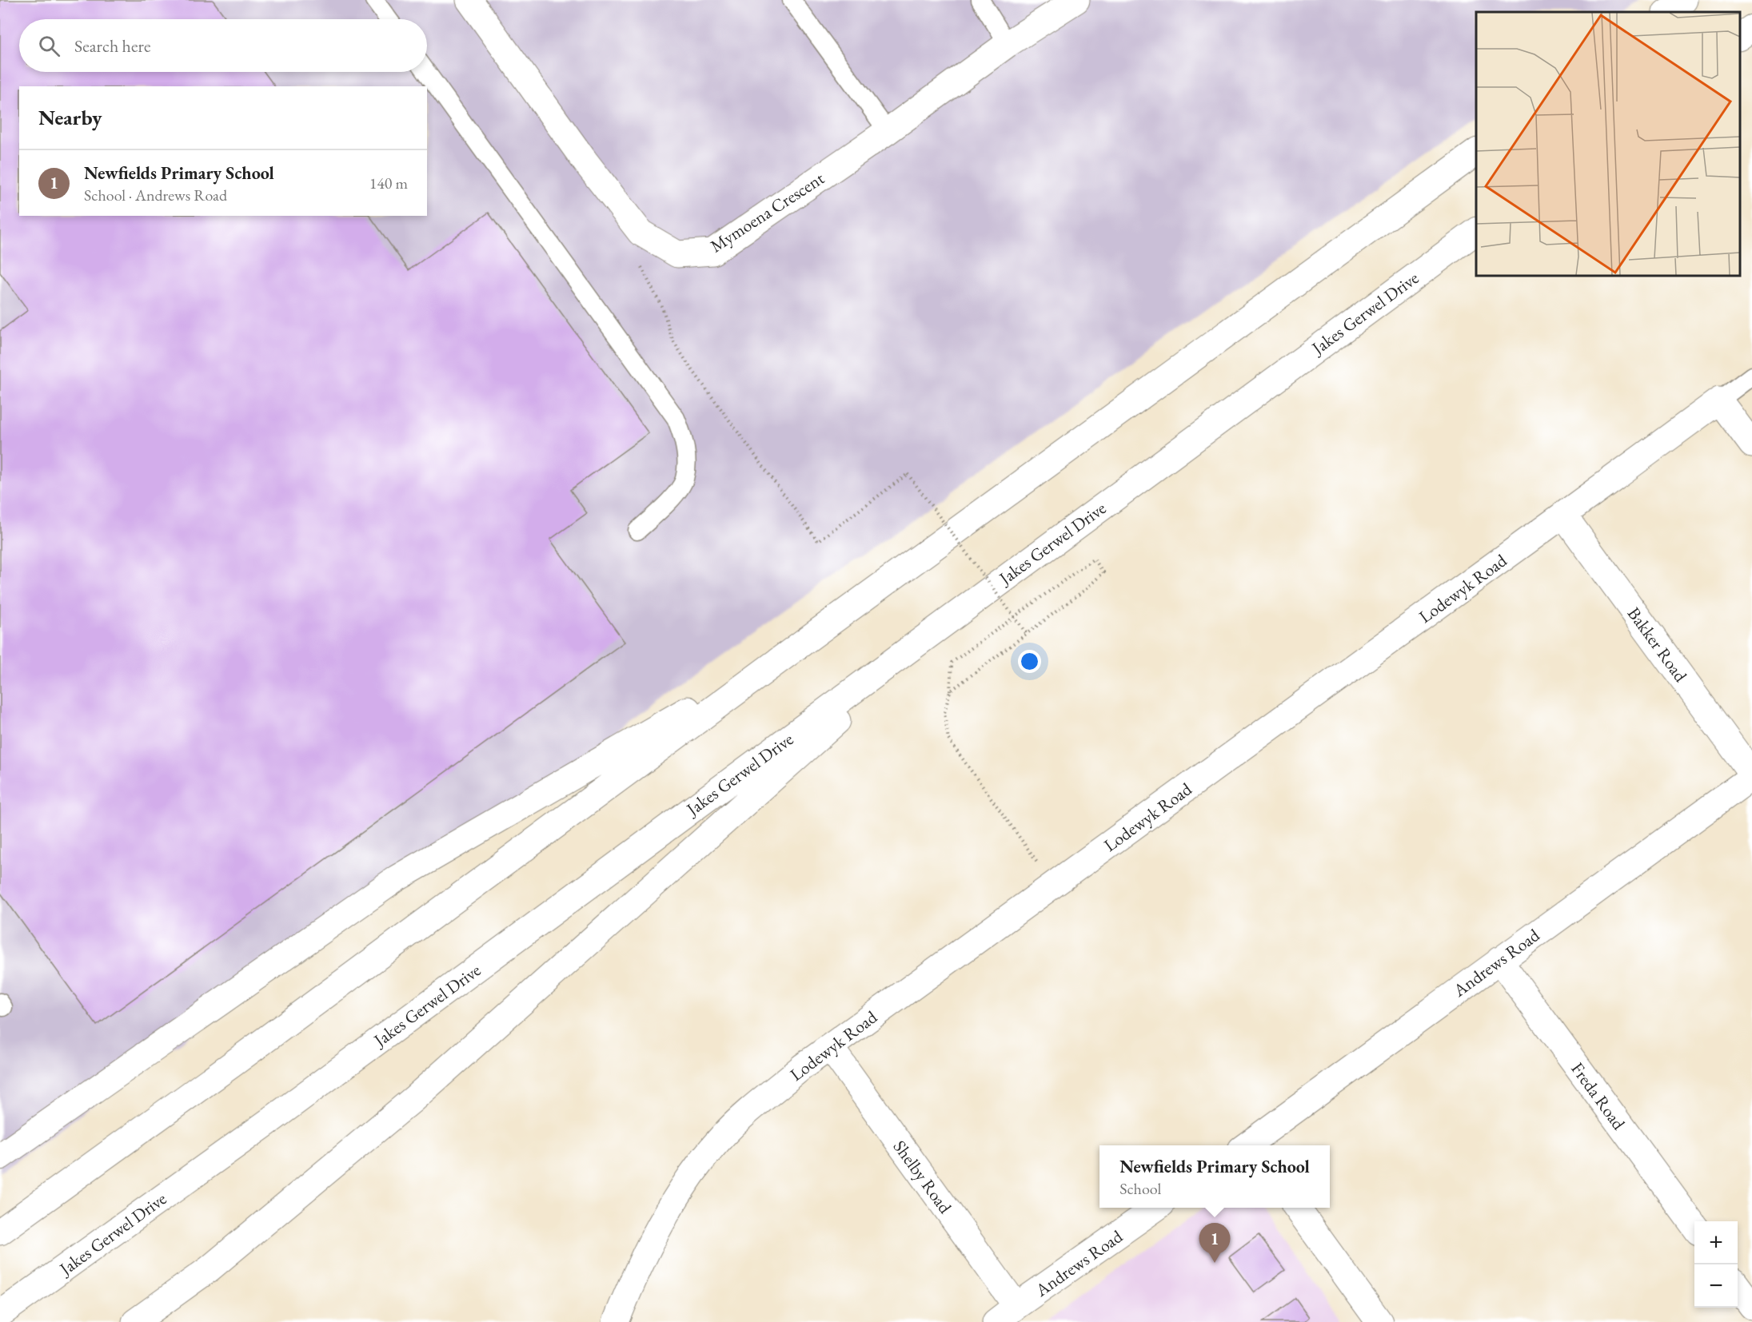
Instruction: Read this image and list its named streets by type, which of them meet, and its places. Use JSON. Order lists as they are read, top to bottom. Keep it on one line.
{"streets":{"main road":["Mymoena Crescent","Jakes Gerwel Drive","Lodewyk Road","Bakker Road","Andrews Road","Freda Road","Shelby Road"]},"crossings":[["Lodewyk Road","Bakker Road"],["Lodewyk Road","Shelby Road"],["Bakker Road","Andrews Road"],["Andrews Road","Freda Road"],["Andrews Road","Shelby Road"]],"page":{"search":"Search here","heading":"Nearby","list":[{"mark":"1","name":"Newfields Primary School","note":"School · Andrews Road","value":"140 m"}],"popup":["Newfields Primary School","School"],"map_buttons":["+","−"],"pins":"1"}}
